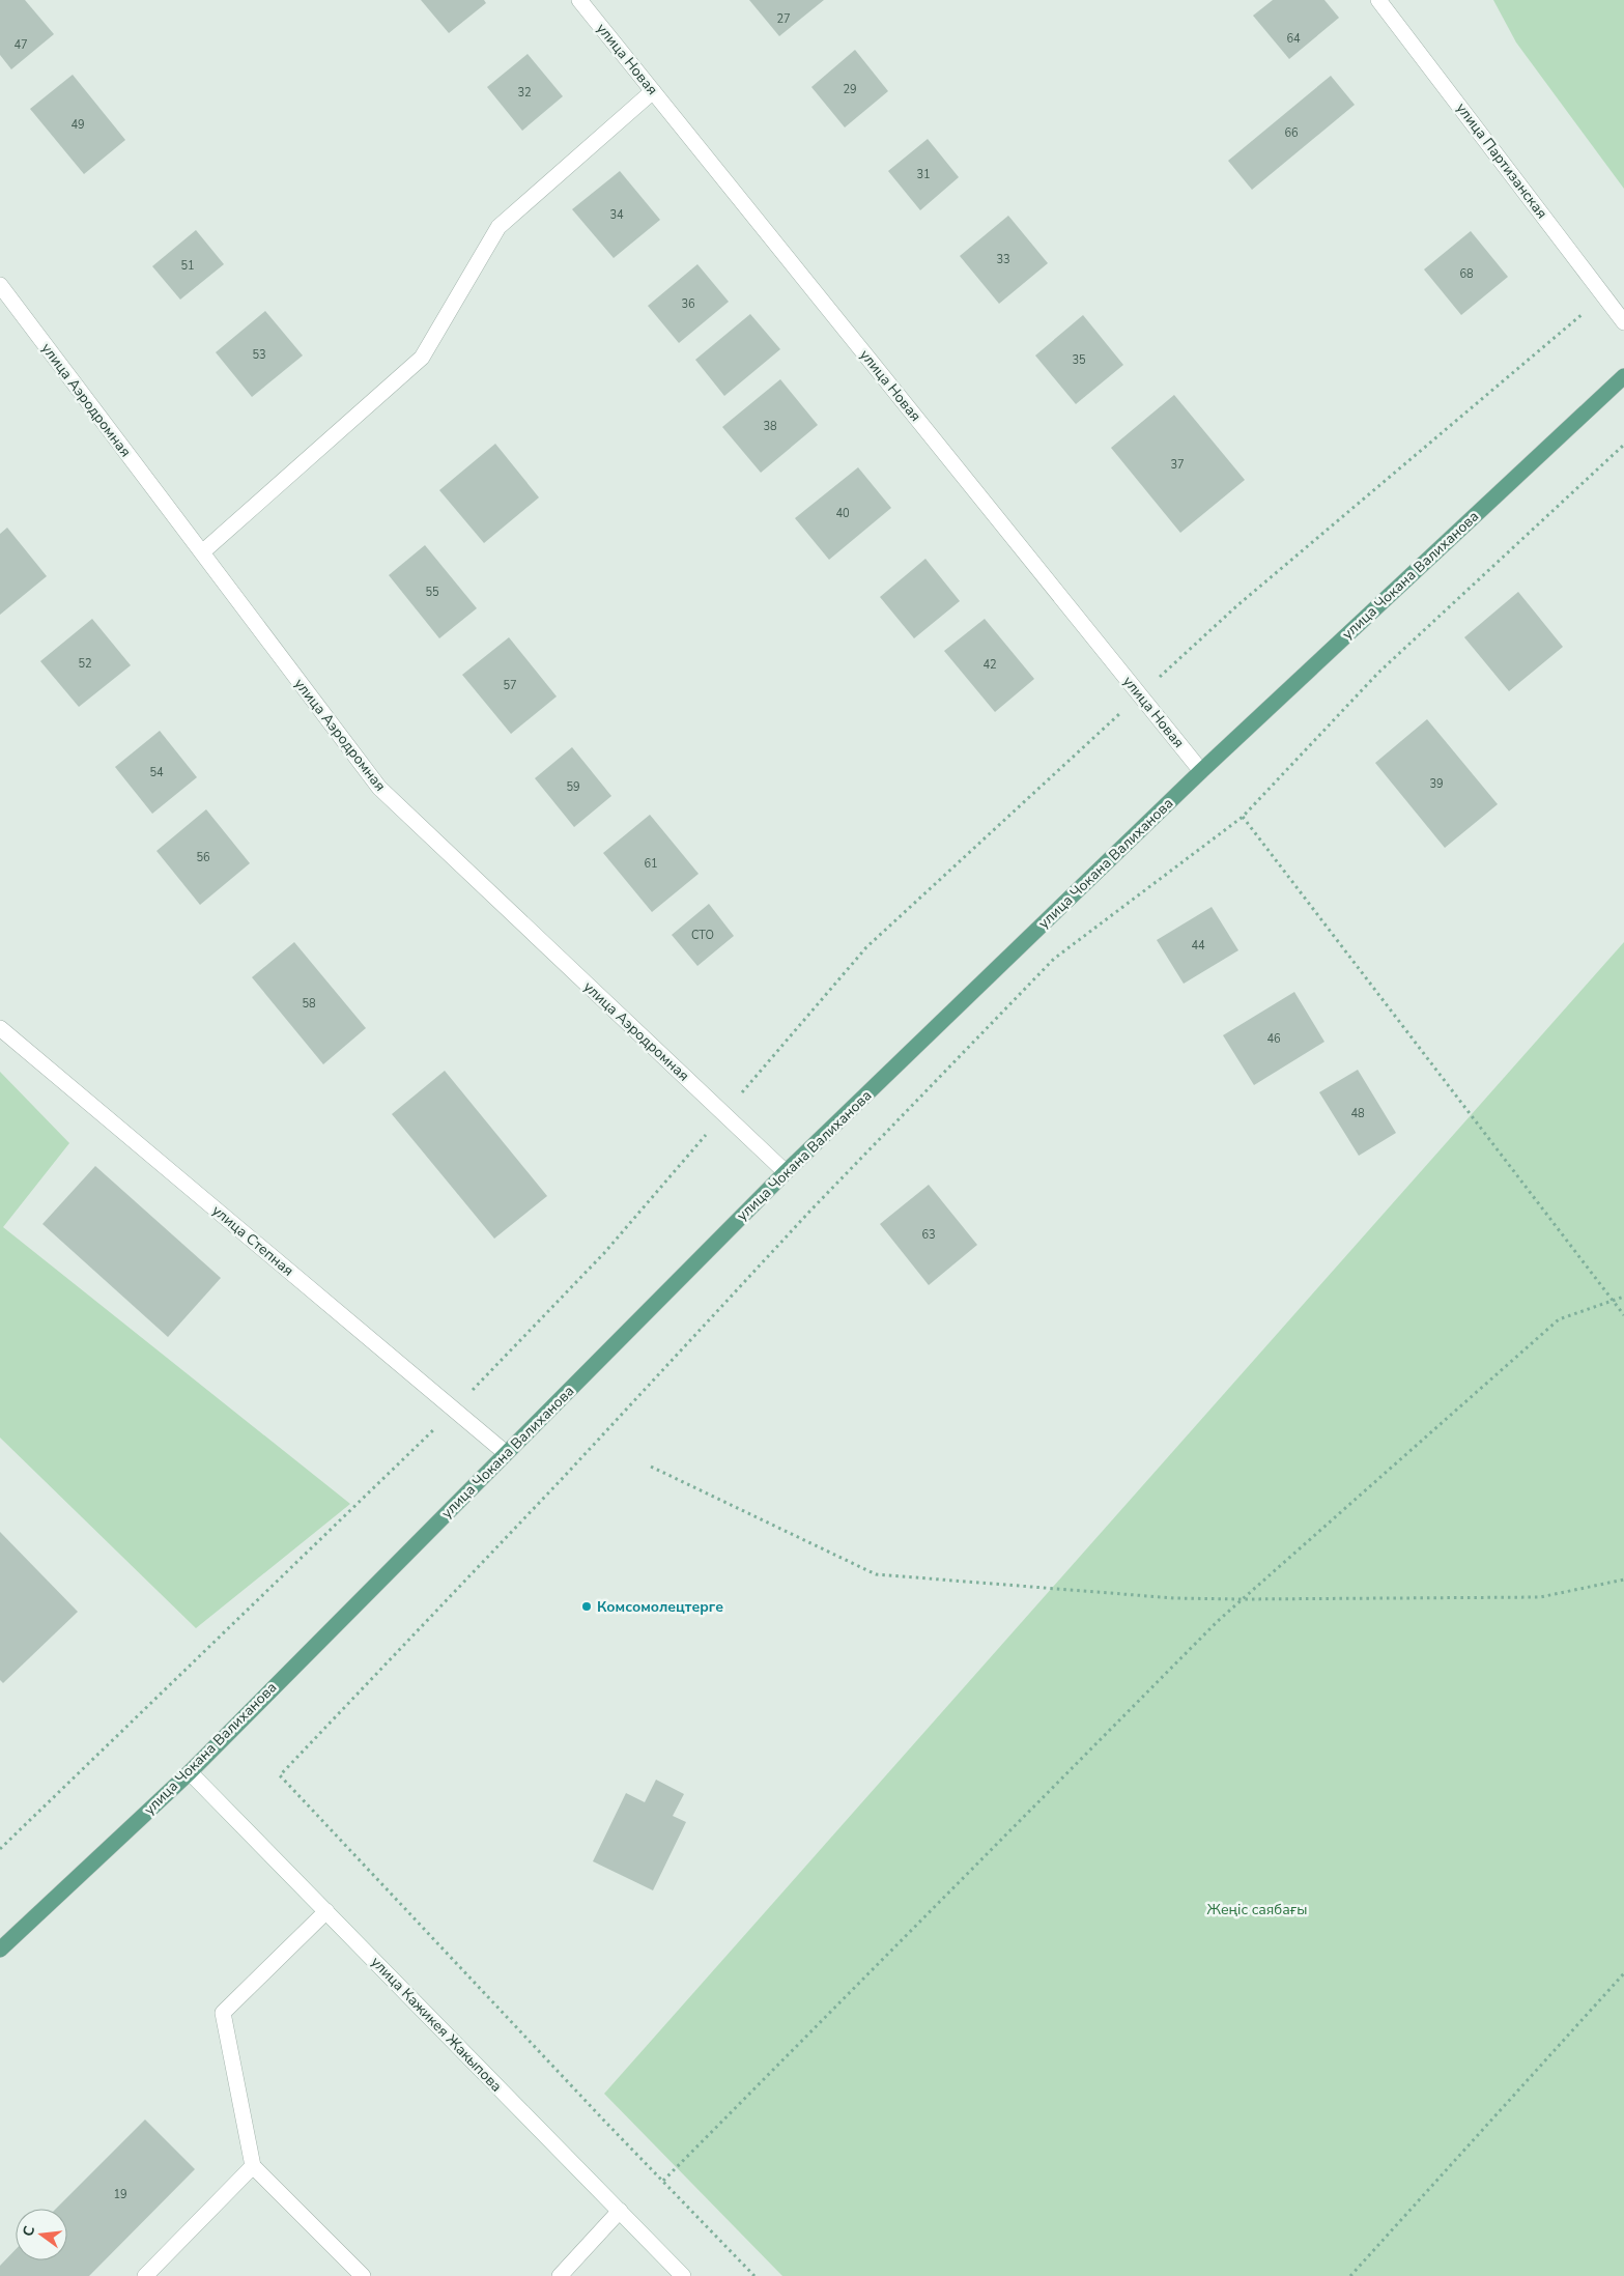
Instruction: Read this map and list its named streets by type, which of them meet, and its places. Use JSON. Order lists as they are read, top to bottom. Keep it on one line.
{"streets":{"main road":["улица Чокана Валиханова"],"street":["улица Новая","улица Партизанская","улица Аэродромная","улица Степная","улица Кажикея Жакыпова"]},"crossings":[["улица Новая","улица Чокана Валиханова"],["улица Аэродромная","улица Чокана Валиханова"],["улица Чокана Валиханова","улица Степная"],["улица Чокана Валиханова","улица Кажикея Жакыпова"]],"parks":["Жеңіс саябағы"],"places":["Комсомолецтерге"],"house_numbers":["27","64","47","29","32","49","66","31","34","33","51","68","36","53","35","38","37","40","55","52","42","57","54","39","59","56","61","СТО","44","58","46","48","63","19"],"north":"left"}
